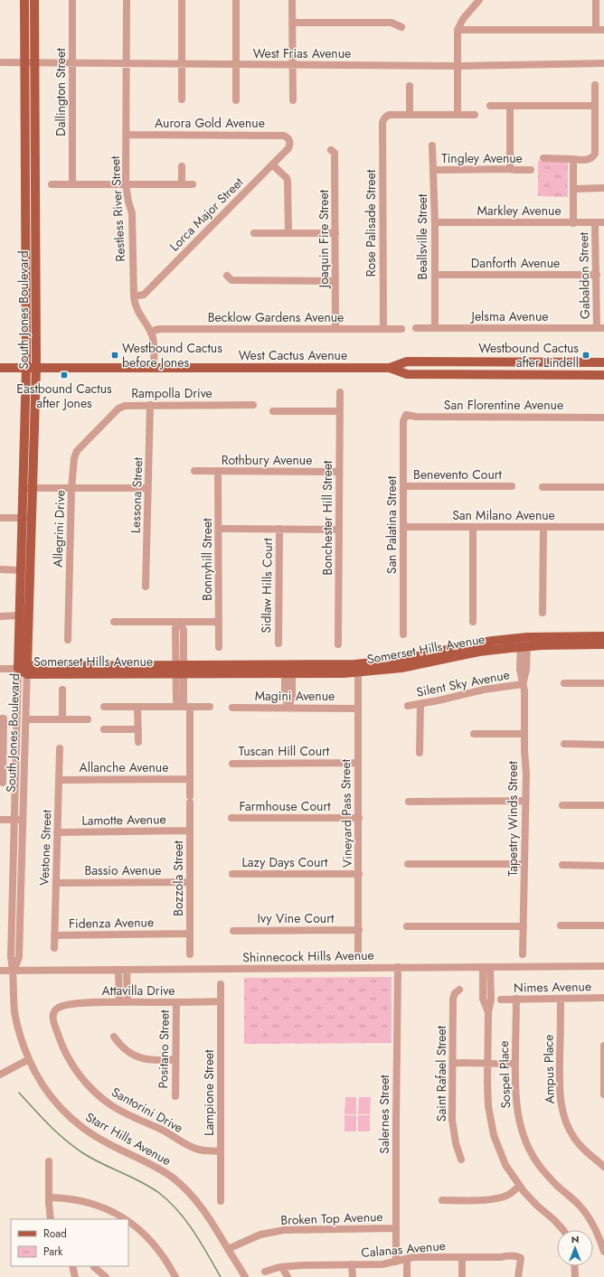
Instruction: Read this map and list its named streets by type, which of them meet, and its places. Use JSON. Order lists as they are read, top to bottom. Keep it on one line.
{"streets":{"main road":["South Jones Boulevard","West Cactus Avenue","Somerset Hills Avenue"],"street":["West Frias Avenue","Dallington Street","Aurora Gold Avenue","Tingley Avenue","Restless River Street","Markley Avenue","Lorca Major Street","Rose Palisade Street","Beallsville Street","Joaquin Fire Street","Danforth Avenue","Gabaldon Street","Jelsma Avenue","Becklow Gardens Avenue","Rampolla Drive","San Florentine Avenue","Rothbury Avenue","Benevento Court","Lessona Street","San Milano Avenue","Bonchester Hill Street","San Palatina Street","Allegrini Drive","Bonnyhill Street","Sidlaw Hills Court","Silent Sky Avenue","Magini Avenue","Tuscan Hill Court","Allanche Avenue","Farmhouse Court","Vineyard Pass Street","Tapestry Winds Street","Lamotte Avenue","Vestone Street","Lazy Days Court","Bassio Avenue","Bozzola Street","Ivy Vine Court","Fidenza Avenue","Shinnecock Hills Avenue","Nimes Avenue","Attavilla Drive","Positano Street","Ampus Place","Saint Rafael Street","Sospel Place","Lampione Street","Santorini Drive","Salernes Street","Starr Hills Avenue","Broken Top Avenue","Calanas Avenue"]},"crossings":[["West Frias Avenue","Dallington Street"],["West Frias Avenue","Restless River Street"],["West Frias Avenue","South Jones Boulevard"],["Aurora Gold Avenue","Restless River Street"],["Aurora Gold Avenue","Lorca Major Street"],["Tingley Avenue","Beallsville Street"],["Restless River Street","Lorca Major Street"],["Restless River Street","Becklow Gardens Avenue"],["Restless River Street","West Cactus Avenue"],["Markley Avenue","Beallsville Street"],["Markley Avenue","Gabaldon Street"],["Rose Palisade Street","Becklow Gardens Avenue"],["Beallsville Street","Danforth Avenue"],["Beallsville Street","Jelsma Avenue"],["Joaquin Fire Street","Becklow Gardens Avenue"],["Danforth Avenue","Gabaldon Street"],["Gabaldon Street","Jelsma Avenue"],["South Jones Boulevard","West Cactus Avenue"],["South Jones Boulevard","Somerset Hills Avenue"],["South Jones Boulevard","Shinnecock Hills Avenue"],["South Jones Boulevard","Starr Hills Avenue"],["Rampolla Drive","Lessona Street"],["Rampolla Drive","Allegrini Drive"],["San Florentine Avenue","San Palatina Street"],["Rothbury Avenue","Bonchester Hill Street"],["Rothbury Avenue","Bonnyhill Street"],["Benevento Court","San Palatina Street"],["San Milano Avenue","San Palatina Street"],["Somerset Hills Avenue","Vineyard Pass Street"],["Somerset Hills Avenue","Tapestry Winds Street"],["Silent Sky Avenue","Tapestry Winds Street"],["Magini Avenue","Vineyard Pass Street"],["Tuscan Hill Court","Vineyard Pass Street"],["Allanche Avenue","Vestone Street"],["Allanche Avenue","Bozzola Street"],["Farmhouse Court","Vineyard Pass Street"],["Vineyard Pass Street","Lazy Days Court"],["Vineyard Pass Street","Ivy Vine Court"],["Lamotte Avenue","Vestone Street"],["Lamotte Avenue","Bozzola Street"],["Vestone Street","Bassio Avenue"],["Vestone Street","Fidenza Avenue"],["Bassio Avenue","Bozzola Street"],["Bozzola Street","Fidenza Avenue"],["Shinnecock Hills Avenue","Salernes Street"],["Shinnecock Hills Avenue","Starr Hills Avenue"],["Nimes Avenue","Ampus Place"],["Nimes Avenue","Sospel Place"],["Attavilla Drive","Positano Street"],["Attavilla Drive","Lampione Street"],["Attavilla Drive","Santorini Drive"],["Lampione Street","Santorini Drive"],["Salernes Street","Broken Top Avenue"],["Salernes Street","Calanas Avenue"],["Starr Hills Avenue","Broken Top Avenue"]],"places":{"transit":["Westbound Cactus before Jones","Westbound Cactus after Lindell","Eastbound Cactus after Jones"]},"legend":["Road","Park"],"north":"top"}
